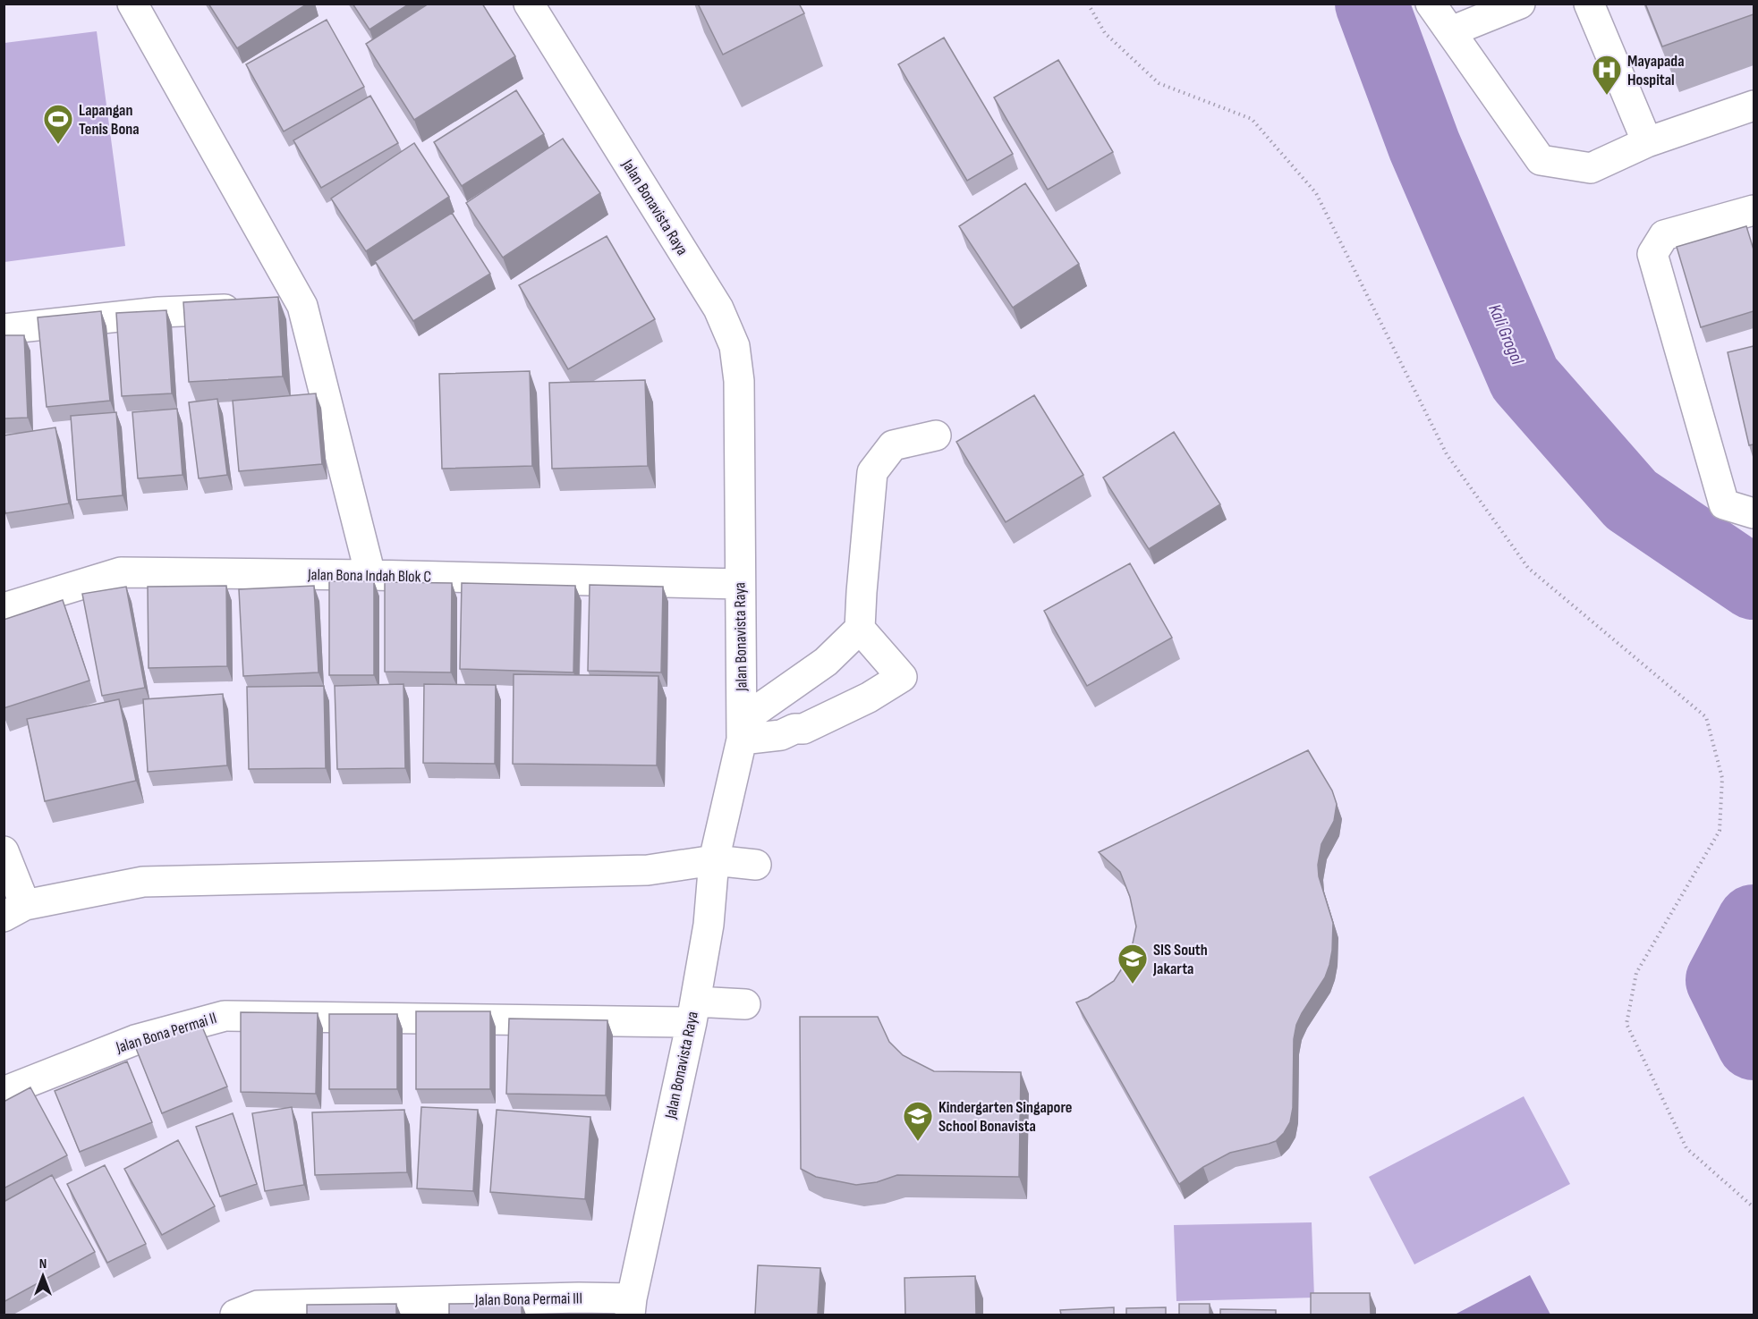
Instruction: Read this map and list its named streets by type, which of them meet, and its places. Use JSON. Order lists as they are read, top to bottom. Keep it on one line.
{"streets":{"street":["Jalan Bonavista Raya","Jalan Bona Indah Blok C","Jalan Bona Permai II","Jalan Bona Permai III"]},"crossings":[["Jalan Bonavista Raya","Jalan Bona Indah Blok C"],["Jalan Bonavista Raya","Jalan Bona Permai II"],["Jalan Bonavista Raya","Jalan Bona Permai III"]],"water":["Kali Grogol"],"places":{"hospital":["Mayapada Hospital"],"sports":["Lapangan Tenis Bona"],"school or university":["SIS South Jakarta","Kindergarten Singapore School Bonavista"]},"north":"top"}
